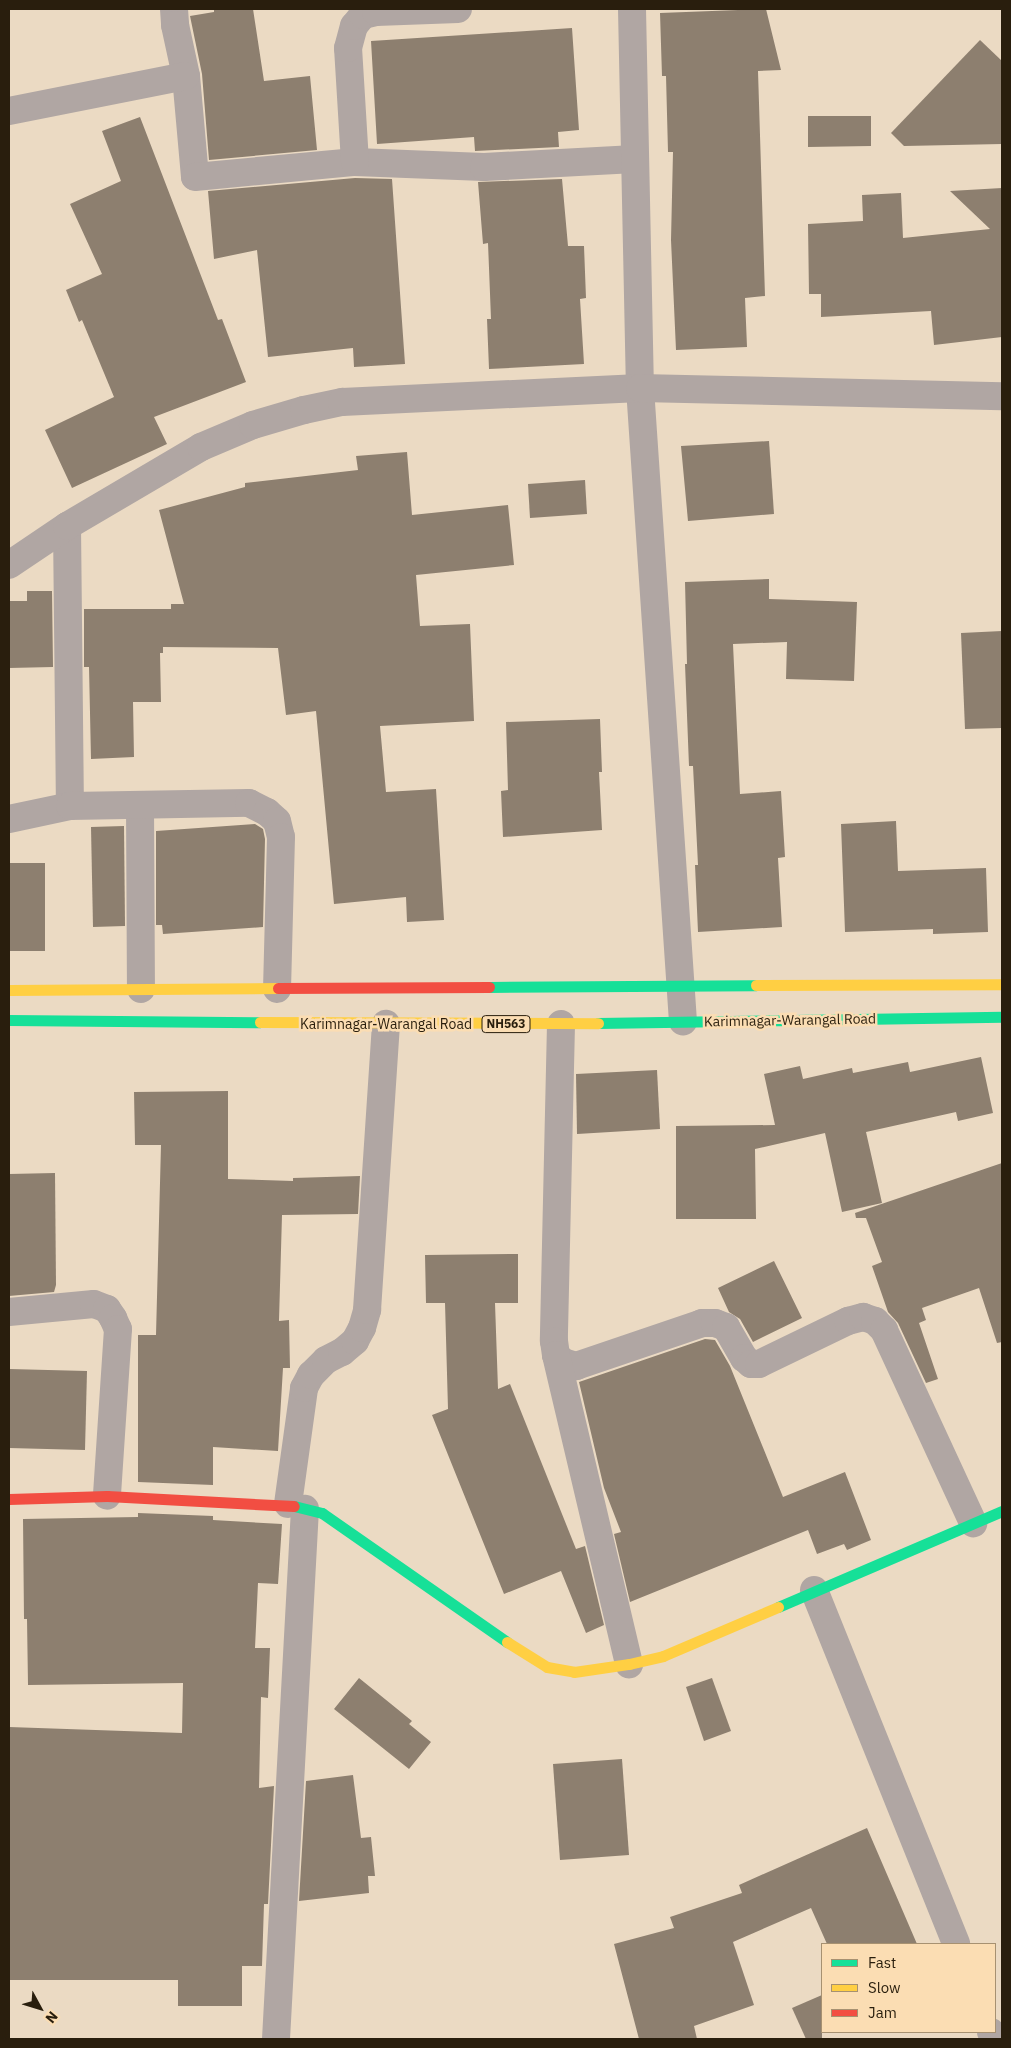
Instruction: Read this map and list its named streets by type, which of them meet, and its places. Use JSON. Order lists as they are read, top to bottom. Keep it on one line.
{"streets":{"main road":["Karimnagar-Warangal Road","NH563"]},"legend":["Fast","Slow","Jam"],"north":"bottom right"}
